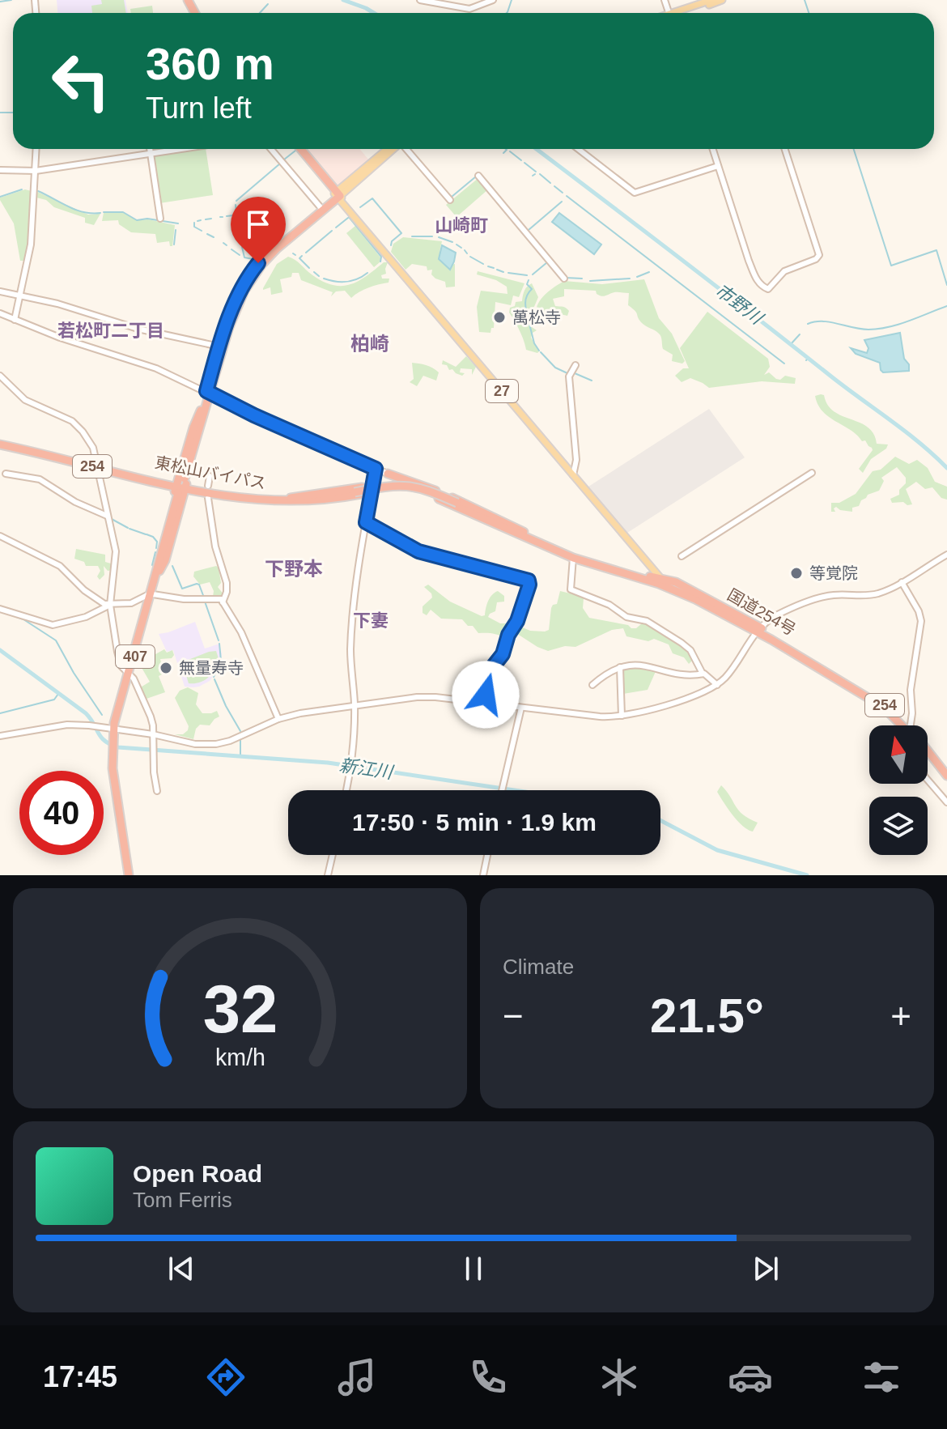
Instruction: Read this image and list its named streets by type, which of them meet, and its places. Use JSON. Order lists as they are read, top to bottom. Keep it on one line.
{"streets":{"highway":["254","東松山バイパス","国道254号","407"],"main road":["27"]},"crossings":[["27","国道254号"],["東松山バイパス","国道254号"],["東松山バイパス","407"]],"districts":["山崎町","若松町二丁目","柏崎","下野本","下妻"],"water":["市野川","新江川"],"places":["萬松寺","等覚院","無量寿寺"],"north":"top","page":{"turn":["360 m","Turn left"],"limit":"40","trip":"17:50 · 5 min · 1.9 km","tile":"Climate","heat":["−","21.5°","+"],"song":["Open Road","Tom Ferris"],"tabs":"17:45","gauge":["32","km/h"]}}
